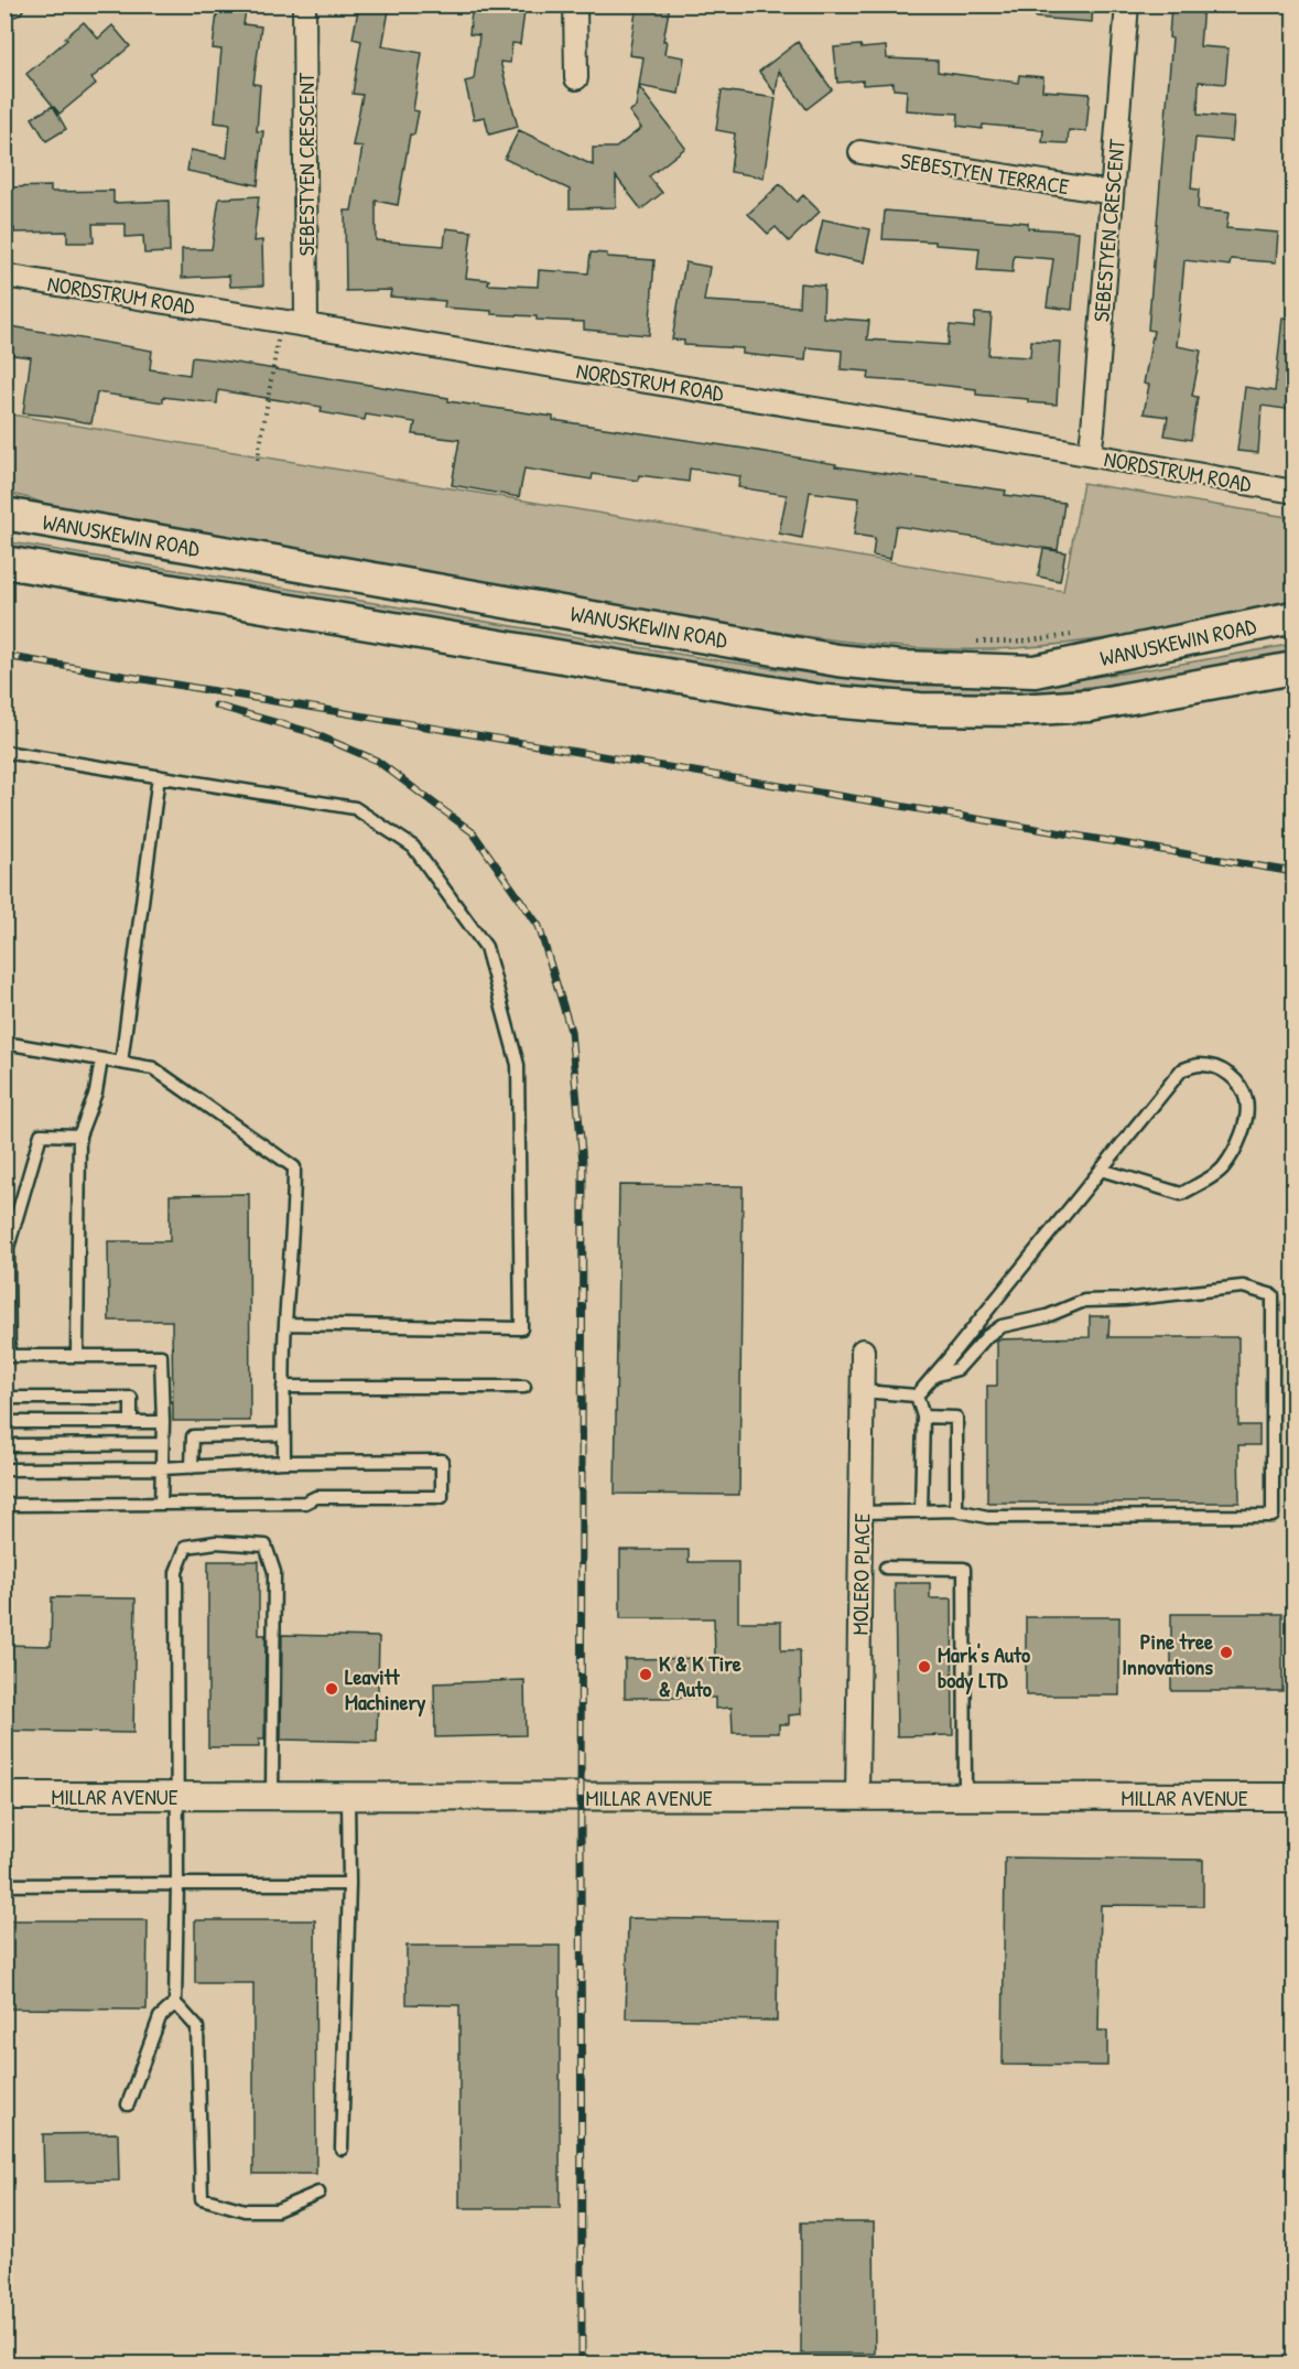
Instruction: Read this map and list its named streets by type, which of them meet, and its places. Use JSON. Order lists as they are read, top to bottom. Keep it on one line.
{"streets":{"main road":["WANUSKEWIN ROAD"],"street":["SEBESTYEN CRESCENT","SEBESTYEN TERRACE","NORDSTRUM ROAD","MOLERO PLACE","MILLAR AVENUE"]},"crossings":[["SEBESTYEN CRESCENT","SEBESTYEN TERRACE"],["SEBESTYEN CRESCENT","NORDSTRUM ROAD"],["MOLERO PLACE","MILLAR AVENUE"]],"places":["Pine tree Innovations","Mark's Auto body LTD","K & K Tire & Auto","Leavitt Machinery"]}
